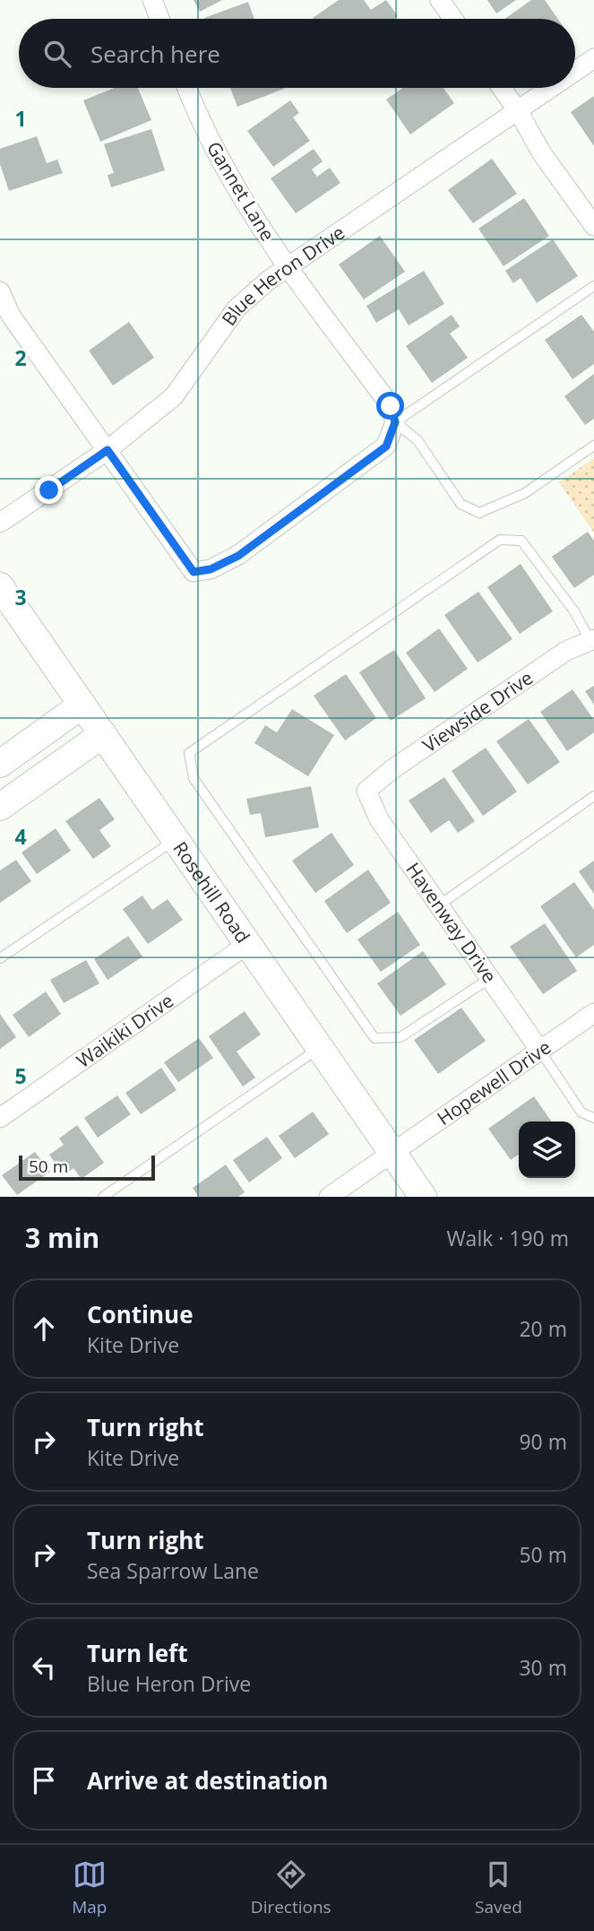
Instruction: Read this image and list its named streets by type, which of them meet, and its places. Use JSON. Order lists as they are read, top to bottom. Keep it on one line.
{"streets":{"street":["Gannet Lane","Blue Heron Drive","Viewside Drive","Rosehill Road","Havenway Drive","Waikiki Drive","Hopewell Drive"]},"crossings":[["Gannet Lane","Blue Heron Drive"],["Viewside Drive","Havenway Drive"],["Rosehill Road","Waikiki Drive"],["Rosehill Road","Hopewell Drive"],["Havenway Drive","Hopewell Drive"]],"scale_bar":"50 m","page":{"search":"Search here","scale":"50 m","heading":["3 min","Walk · 190 m"],"list":[["Continue","Kite Drive","20 m"],["Turn right","Kite Drive","90 m"],["Turn right","Sea Sparrow Lane","50 m"],["Turn left","Blue Heron Drive","30 m"],"Arrive at destination"],"nav":["Map","Directions","Saved"]},"grid":{"rows":["1","2","3","4","5"]}}
